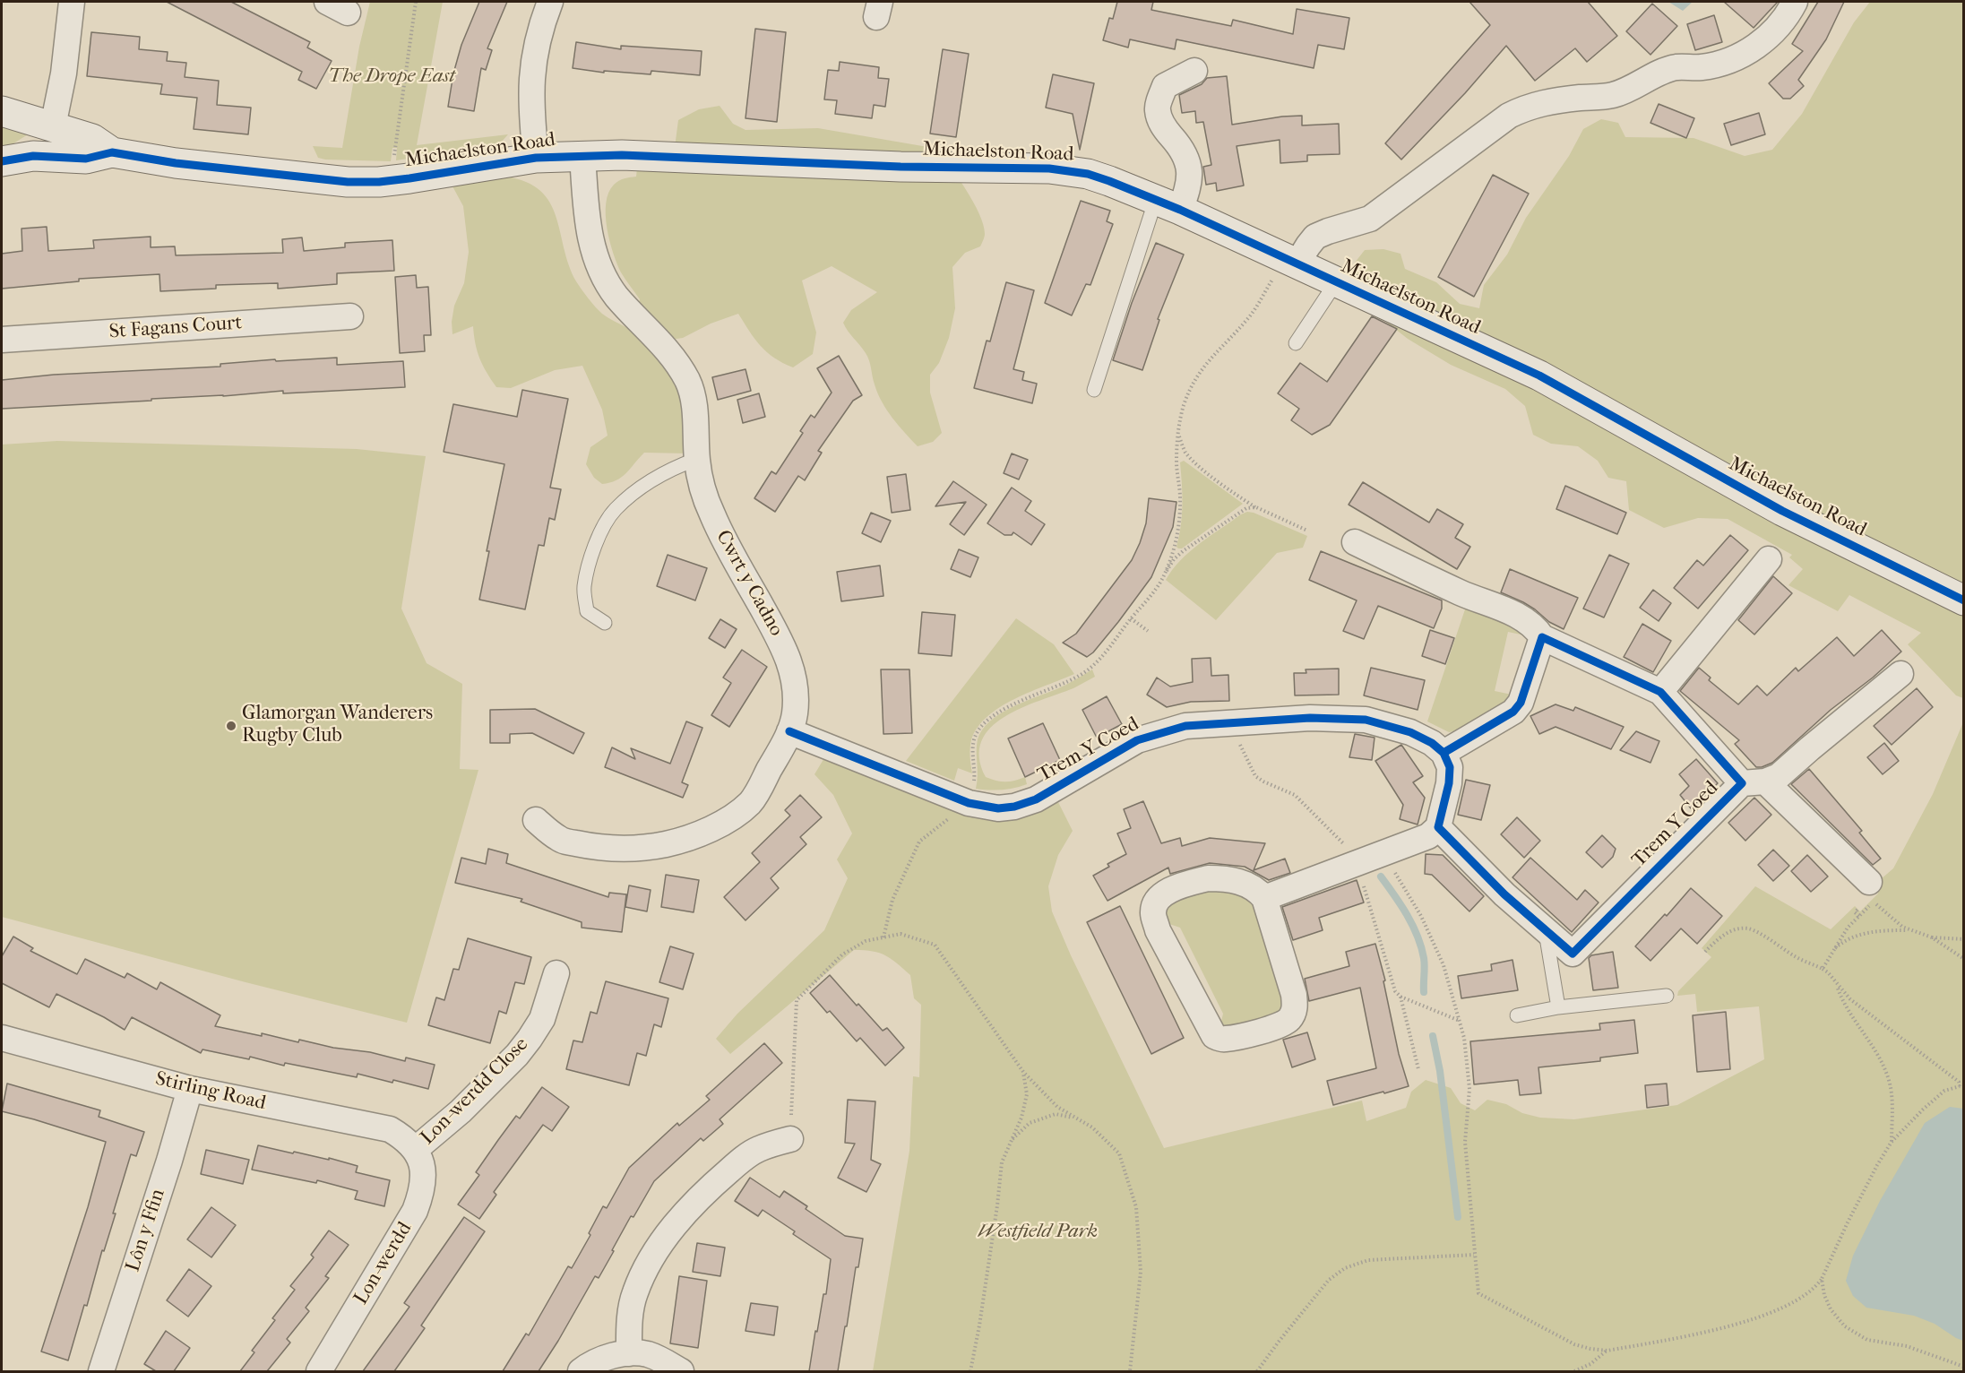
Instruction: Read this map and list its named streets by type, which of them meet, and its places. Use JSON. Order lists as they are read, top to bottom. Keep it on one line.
{"streets":{"street":["Michaelston Road","St Fagans Court","Cwrt y Cadno","Trem Y Coed","Stirling Road","Lon-werdd Close","Lôn y Ffin","Lon-werdd"]},"crossings":[["Michaelston Road","Cwrt y Cadno"],["Cwrt y Cadno","Trem Y Coed"],["Stirling Road","Lon-werdd Close"],["Stirling Road","Lôn y Ffin"],["Stirling Road","Lon-werdd"],["Lon-werdd Close","Lon-werdd"]],"parks":["The Drope East","Westfield Park"],"places":["Glamorgan Wanderers Rugby Club"]}
